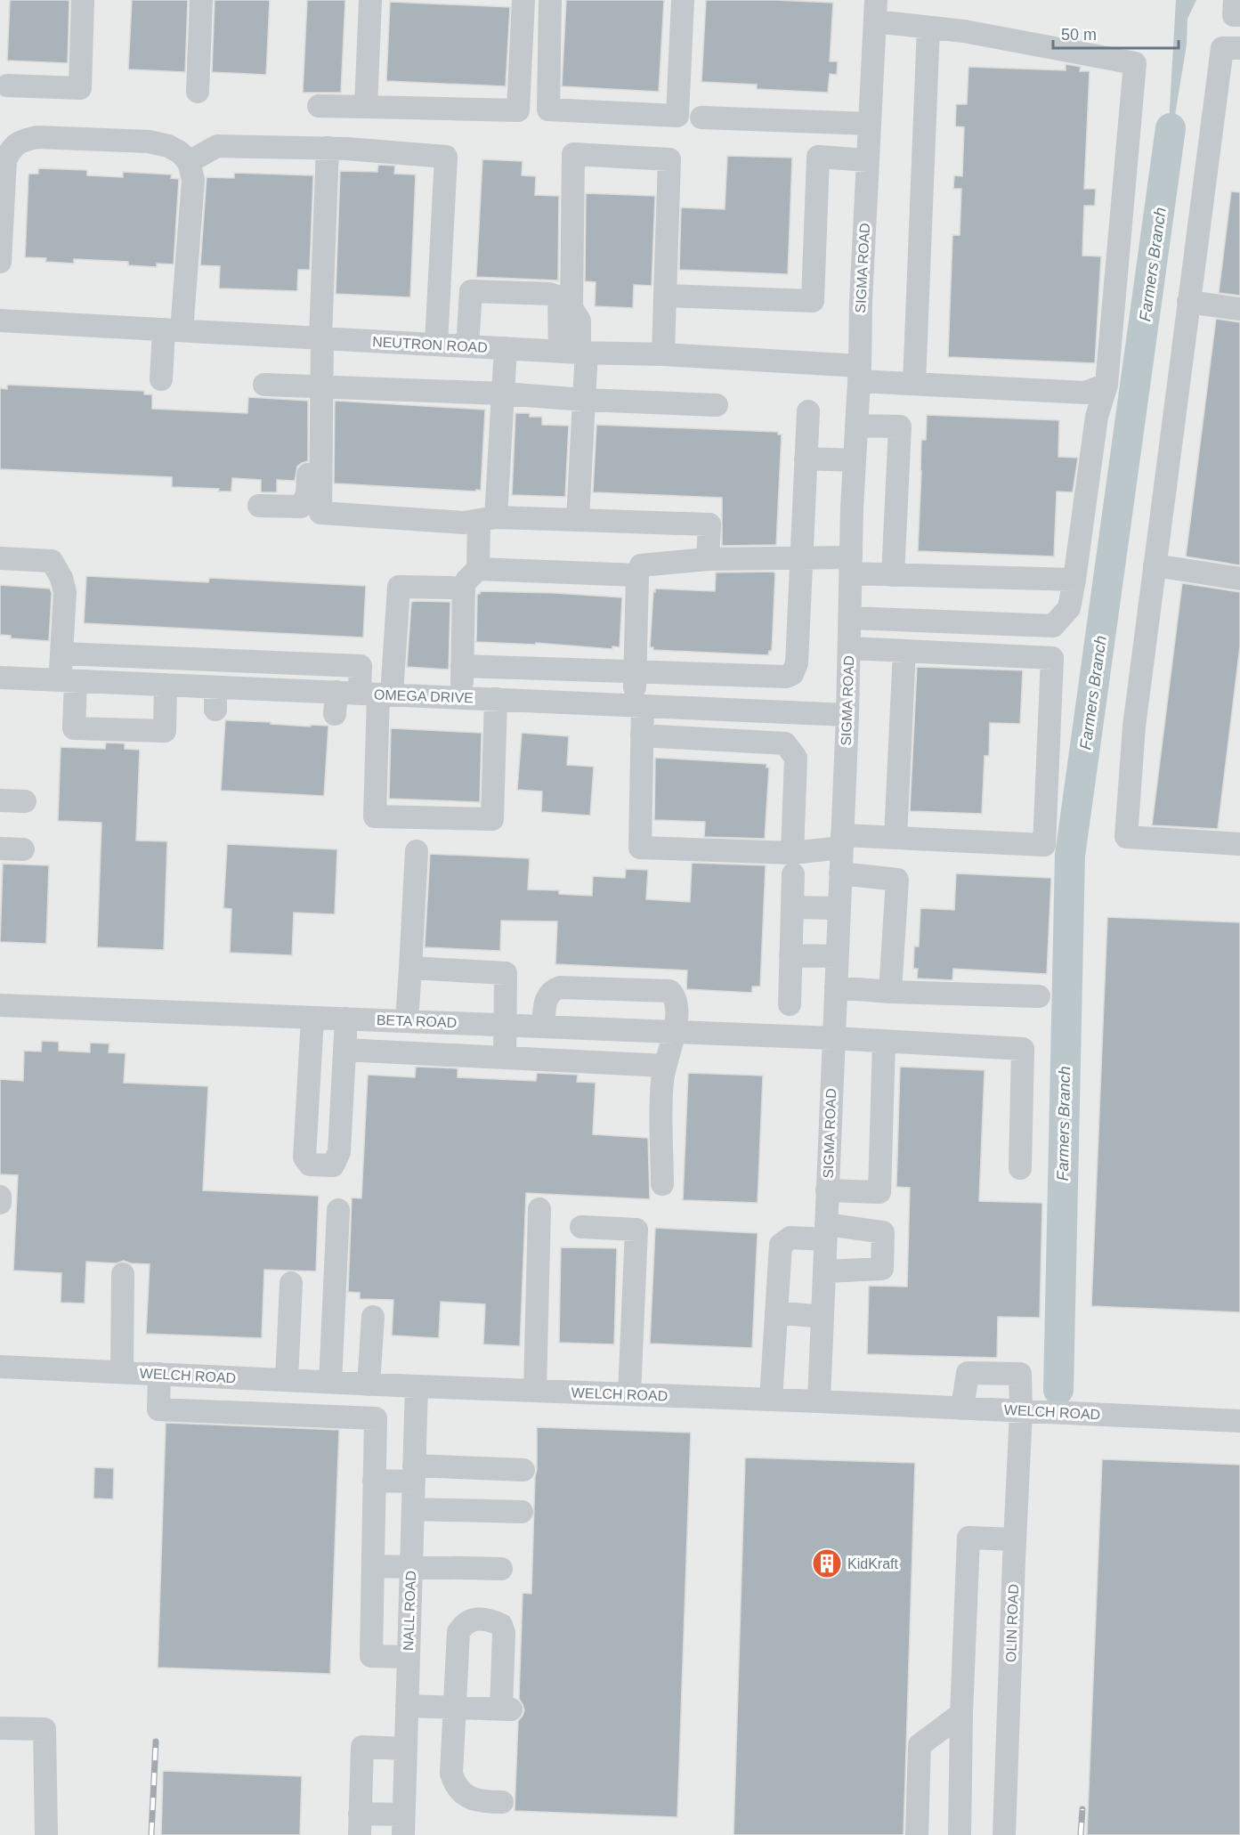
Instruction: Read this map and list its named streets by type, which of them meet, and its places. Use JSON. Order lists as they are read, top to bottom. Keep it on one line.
{"streets":{"street":["SIGMA ROAD","NEUTRON ROAD","OMEGA DRIVE","BETA ROAD","WELCH ROAD","NALL ROAD","OLIN ROAD"]},"crossings":[["SIGMA ROAD","NEUTRON ROAD"],["SIGMA ROAD","OMEGA DRIVE"],["SIGMA ROAD","BETA ROAD"],["SIGMA ROAD","WELCH ROAD"],["WELCH ROAD","NALL ROAD"],["WELCH ROAD","OLIN ROAD"]],"water":["Farmers Branch"],"places":{"building":["KidKraft"]},"scale_bar":"50 m"}
